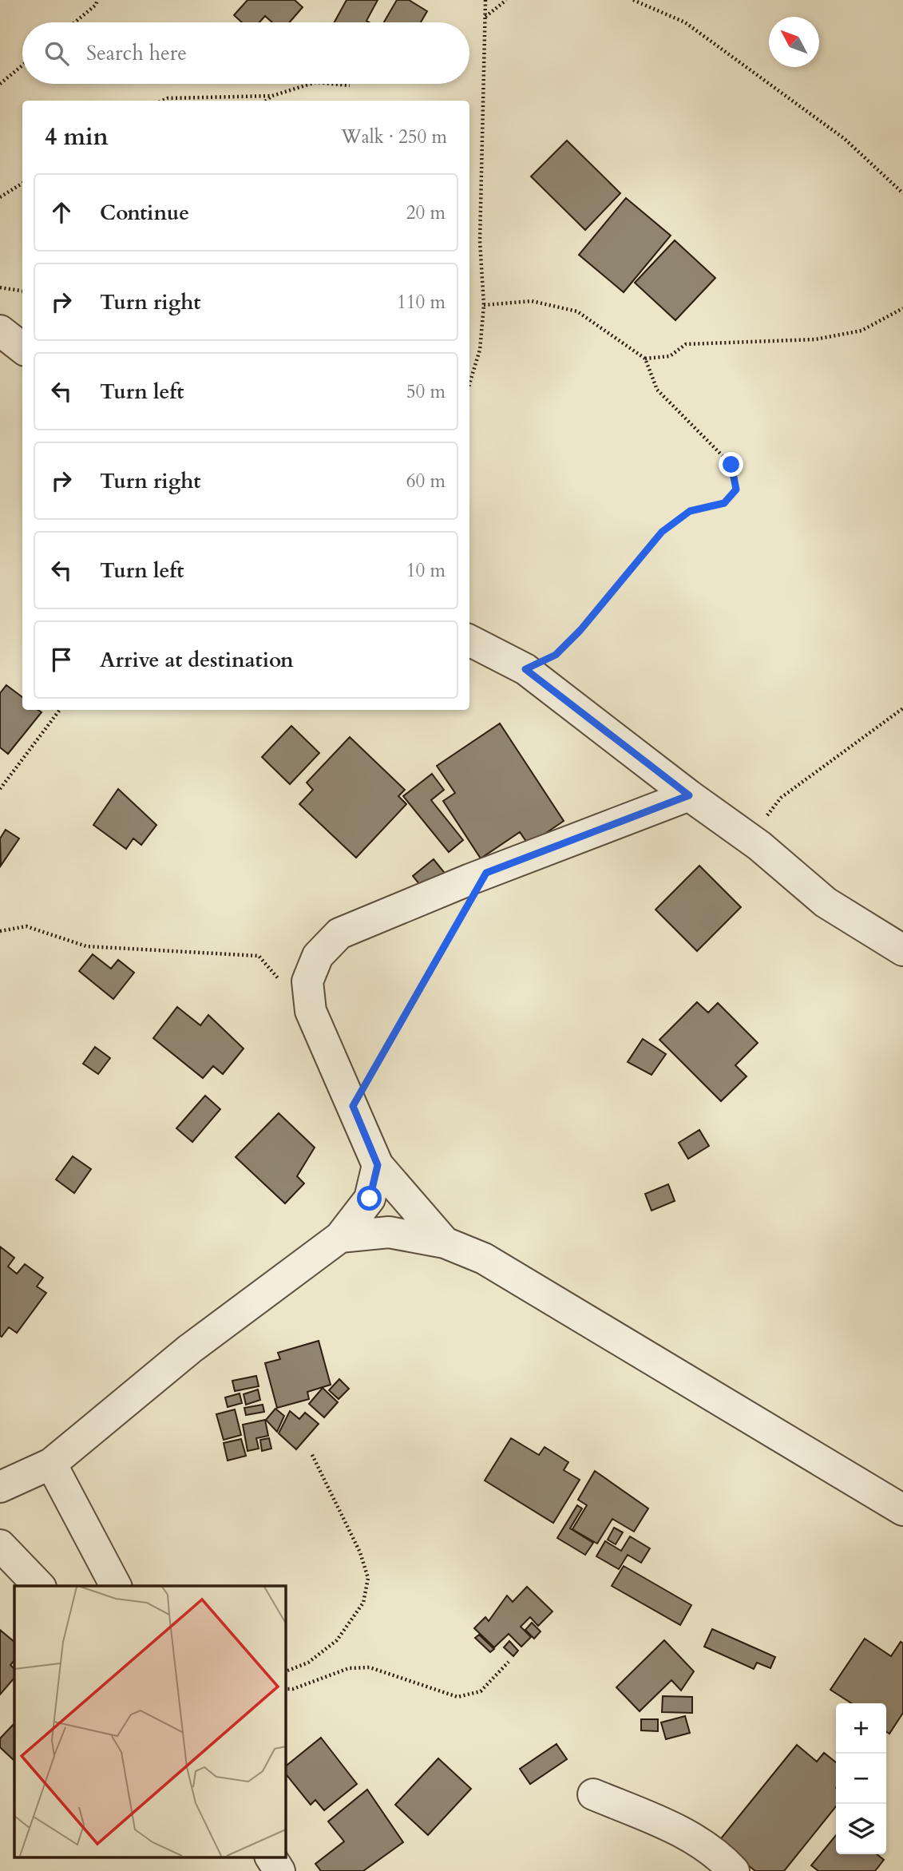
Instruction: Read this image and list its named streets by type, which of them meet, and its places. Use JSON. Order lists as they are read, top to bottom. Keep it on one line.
{"north":"top left","page":{"search":"Search here","heading":["4 min","Walk · 250 m"],"list":[["Continue","20 m"],["Turn right","110 m"],["Turn left","50 m"],["Turn right","60 m"],["Turn left","10 m"],"Arrive at destination"],"map_buttons":["+","−"]}}
